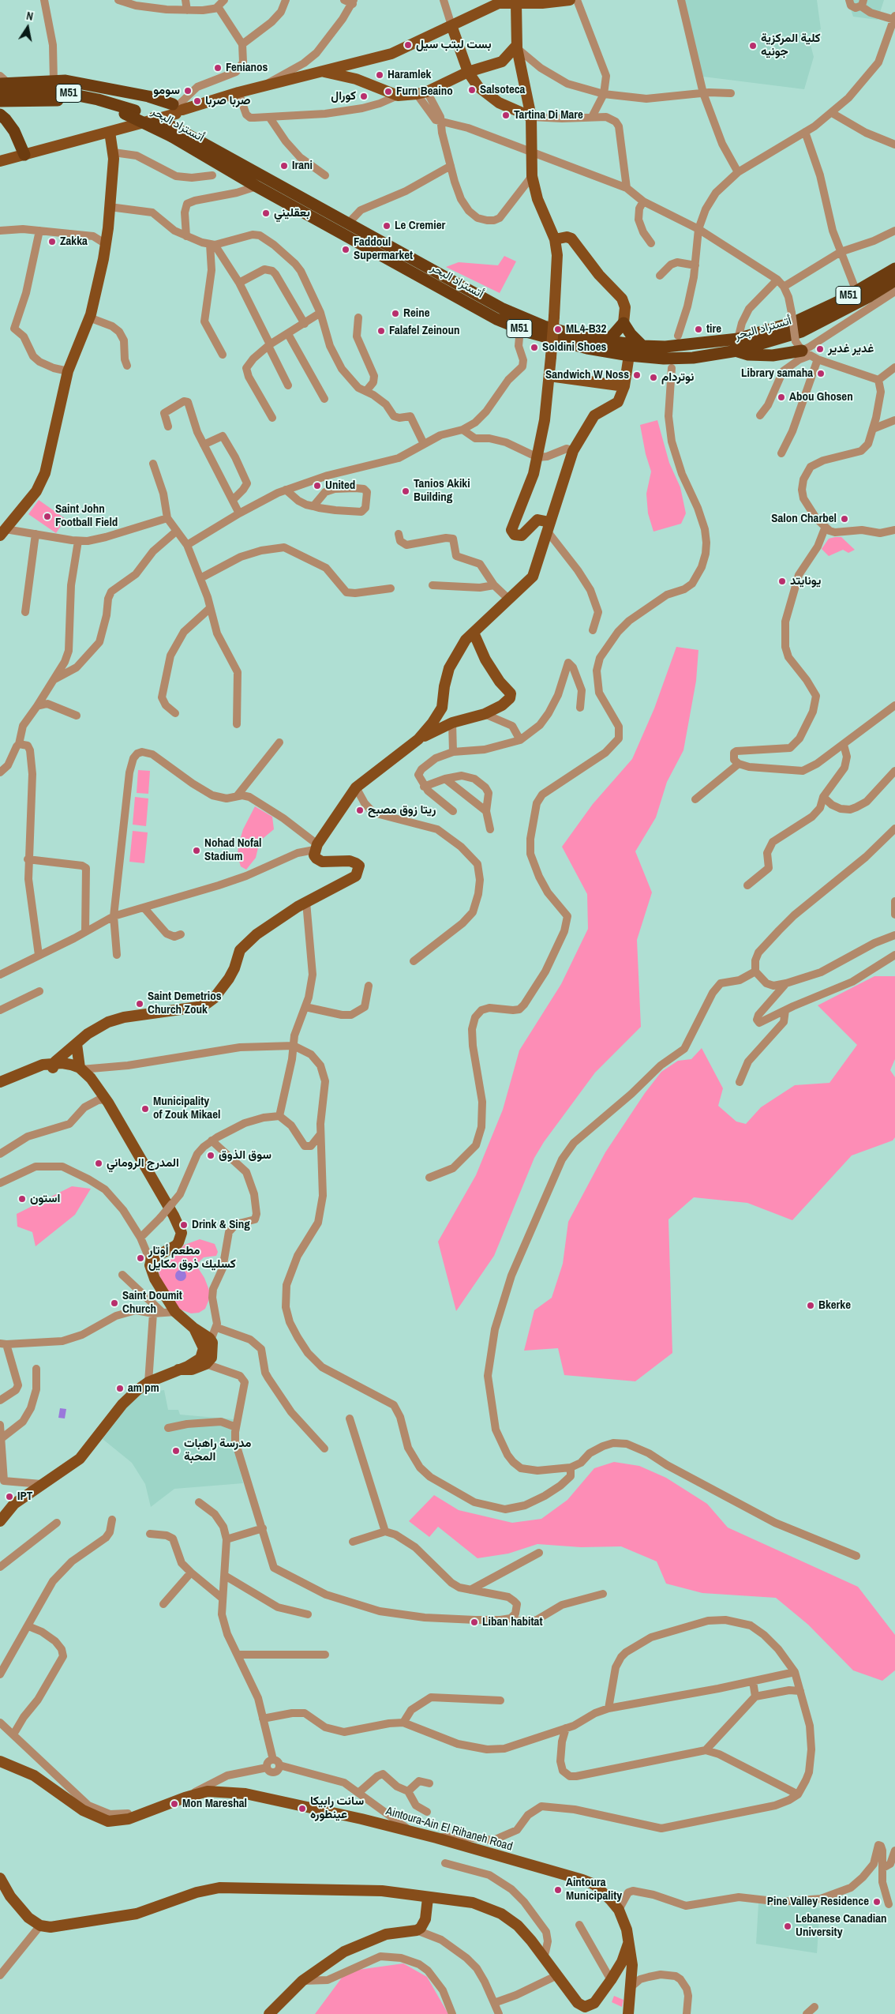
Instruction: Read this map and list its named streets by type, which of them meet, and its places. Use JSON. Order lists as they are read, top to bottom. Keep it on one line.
{"streets":{"highway":["M51","أتستراد البحر"],"main road":["Aintoura-Ain El Rihaneh Road"]},"places":["بست لبتب سيل","كلية المركزية جونيه","Fenianos","Haramlek","Salsoteca","سومو","Furn Beaino","كورال","صربا صربا","Tartina Di Mare","Irani","بعقليني","Le Cremier","Zakka","Faddoul Supermarket","Reine","ML4-B32","tire","Falafel Zeinoun","Soldini Shoes","غدير غدير","Library samaha","Sandwich W Noss","نوتردام","Abou Ghosen","United","Tanios Akiki Building","Saint John Football Field","Salon Charbel","يونايتد","ريتا زوق مصبح","Nohad Nofal Stadium","Saint Demetrios Church Zouk","Municipality of Zouk Mikael","سوق الذوق","المدرج الروماني","استون","Drink & Sing","مطعم أوتار كسليك ذوق مكايل","Saint Doumit Church","Bkerke","am pm","مدرسة راهبات المحبة","IPT","Liban habitat","Mon Mareshal","سانت رابيكا عينطوره","Aintoura Municipality","Pine Valley Residence","Lebanese Canadian University"],"north":"top"}
